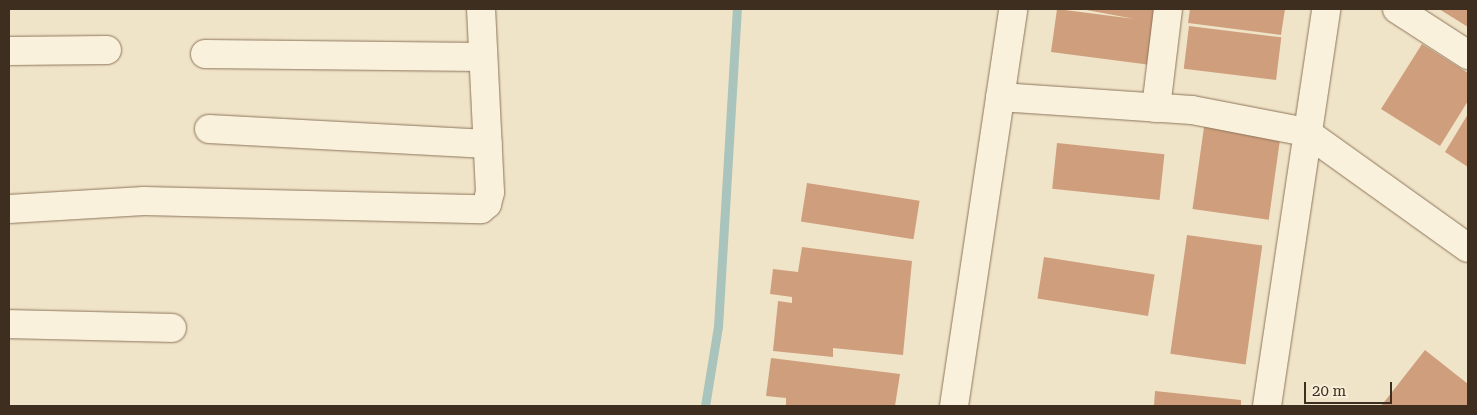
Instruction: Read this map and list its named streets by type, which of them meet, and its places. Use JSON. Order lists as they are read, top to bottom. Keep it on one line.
{"scale_bar":"20 m"}
